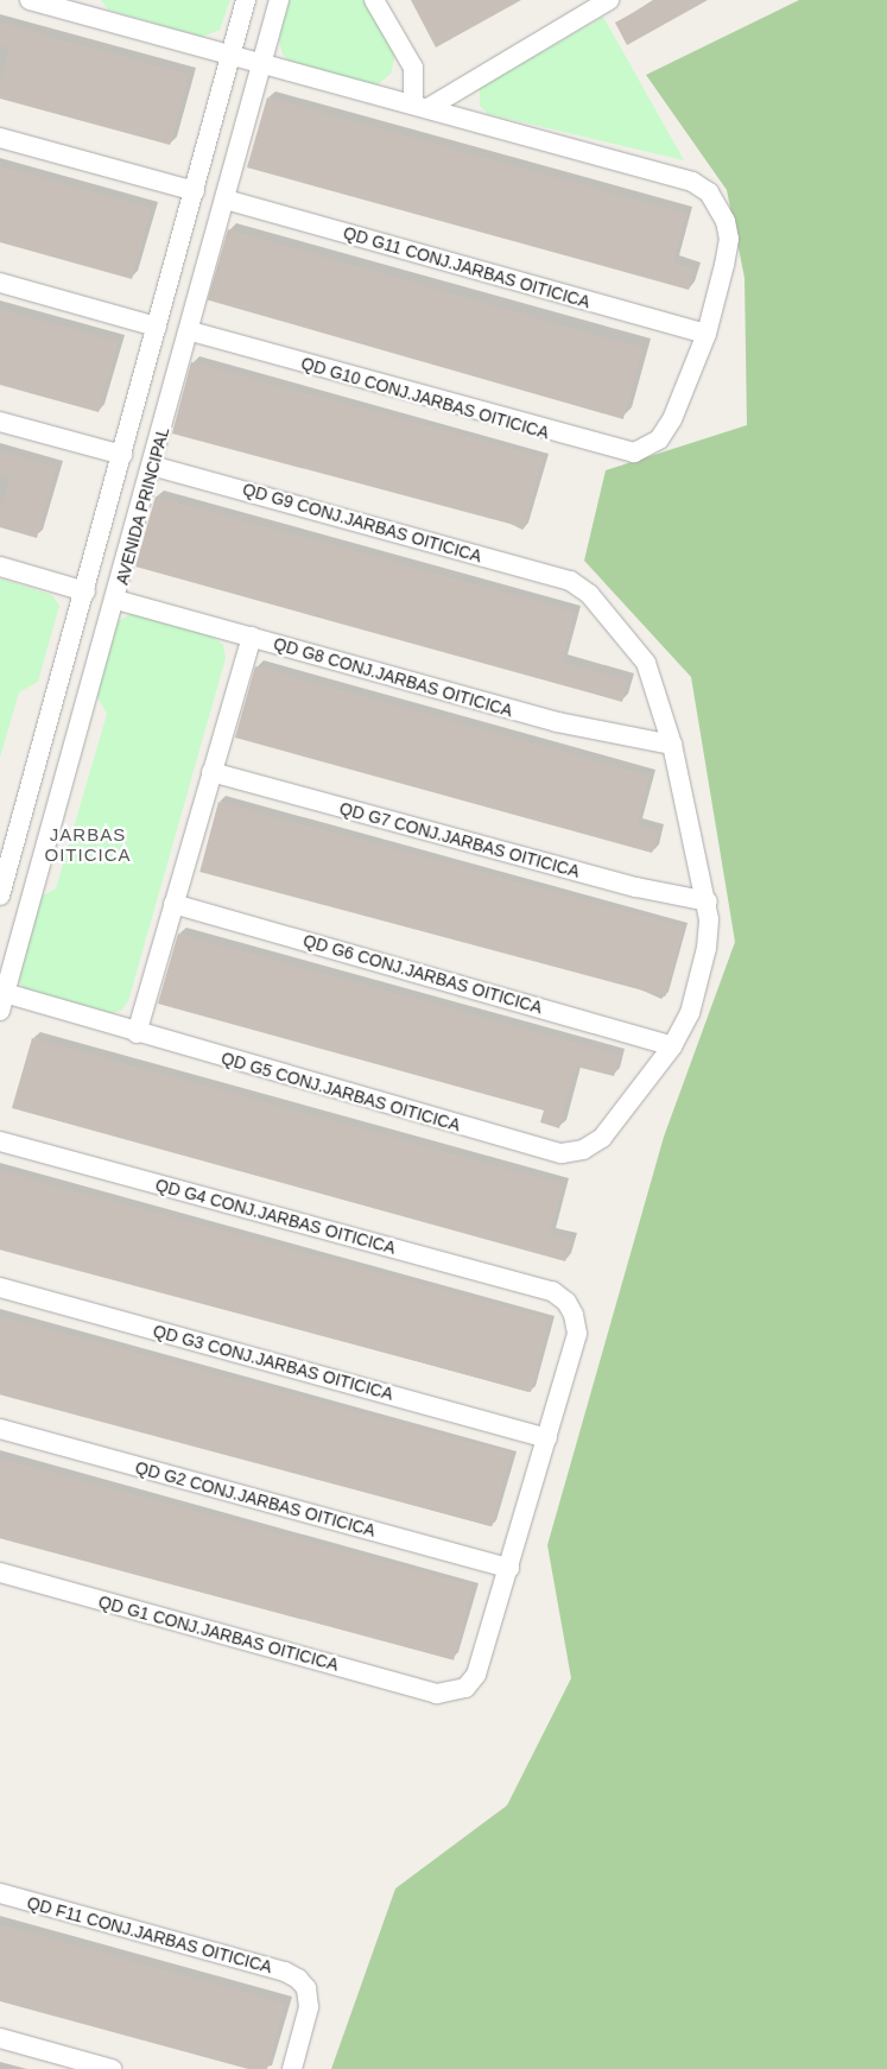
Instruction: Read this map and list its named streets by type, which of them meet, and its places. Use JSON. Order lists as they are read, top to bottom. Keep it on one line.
{"streets":{"street":["QD G11 CONJ.JARBAS OITICICA","QD G10 CONJ.JARBAS OITICICA","AVENIDA PRINCIPAL","QD G9 CONJ.JARBAS OITICICA","QD G8 CONJ.JARBAS OITICICA","QD G7 CONJ.JARBAS OITICICA","QD G6 CONJ.JARBAS OITICICA","QD G5 CONJ.JARBAS OITICICA","QD G4 CONJ.JARBAS OITICICA","QD G3 CONJ.JARBAS OITICICA","QD G2 CONJ.JARBAS OITICICA","QD G1 CONJ.JARBAS OITICICA","QD F11 CONJ.JARBAS OITICICA"]},"crossings":[["QD G11 CONJ.JARBAS OITICICA","QD G10 CONJ.JARBAS OITICICA"],["QD G11 CONJ.JARBAS OITICICA","AVENIDA PRINCIPAL"],["QD G10 CONJ.JARBAS OITICICA","AVENIDA PRINCIPAL"],["AVENIDA PRINCIPAL","QD G9 CONJ.JARBAS OITICICA"],["AVENIDA PRINCIPAL","QD G8 CONJ.JARBAS OITICICA"],["AVENIDA PRINCIPAL","QD G5 CONJ.JARBAS OITICICA"],["QD G9 CONJ.JARBAS OITICICA","QD G5 CONJ.JARBAS OITICICA"],["QD G8 CONJ.JARBAS OITICICA","QD G5 CONJ.JARBAS OITICICA"],["QD G7 CONJ.JARBAS OITICICA","QD G5 CONJ.JARBAS OITICICA"],["QD G6 CONJ.JARBAS OITICICA","QD G5 CONJ.JARBAS OITICICA"],["QD G4 CONJ.JARBAS OITICICA","QD G3 CONJ.JARBAS OITICICA"],["QD G2 CONJ.JARBAS OITICICA","QD G1 CONJ.JARBAS OITICICA"]],"districts":["JARBAS OITICICA"]}
